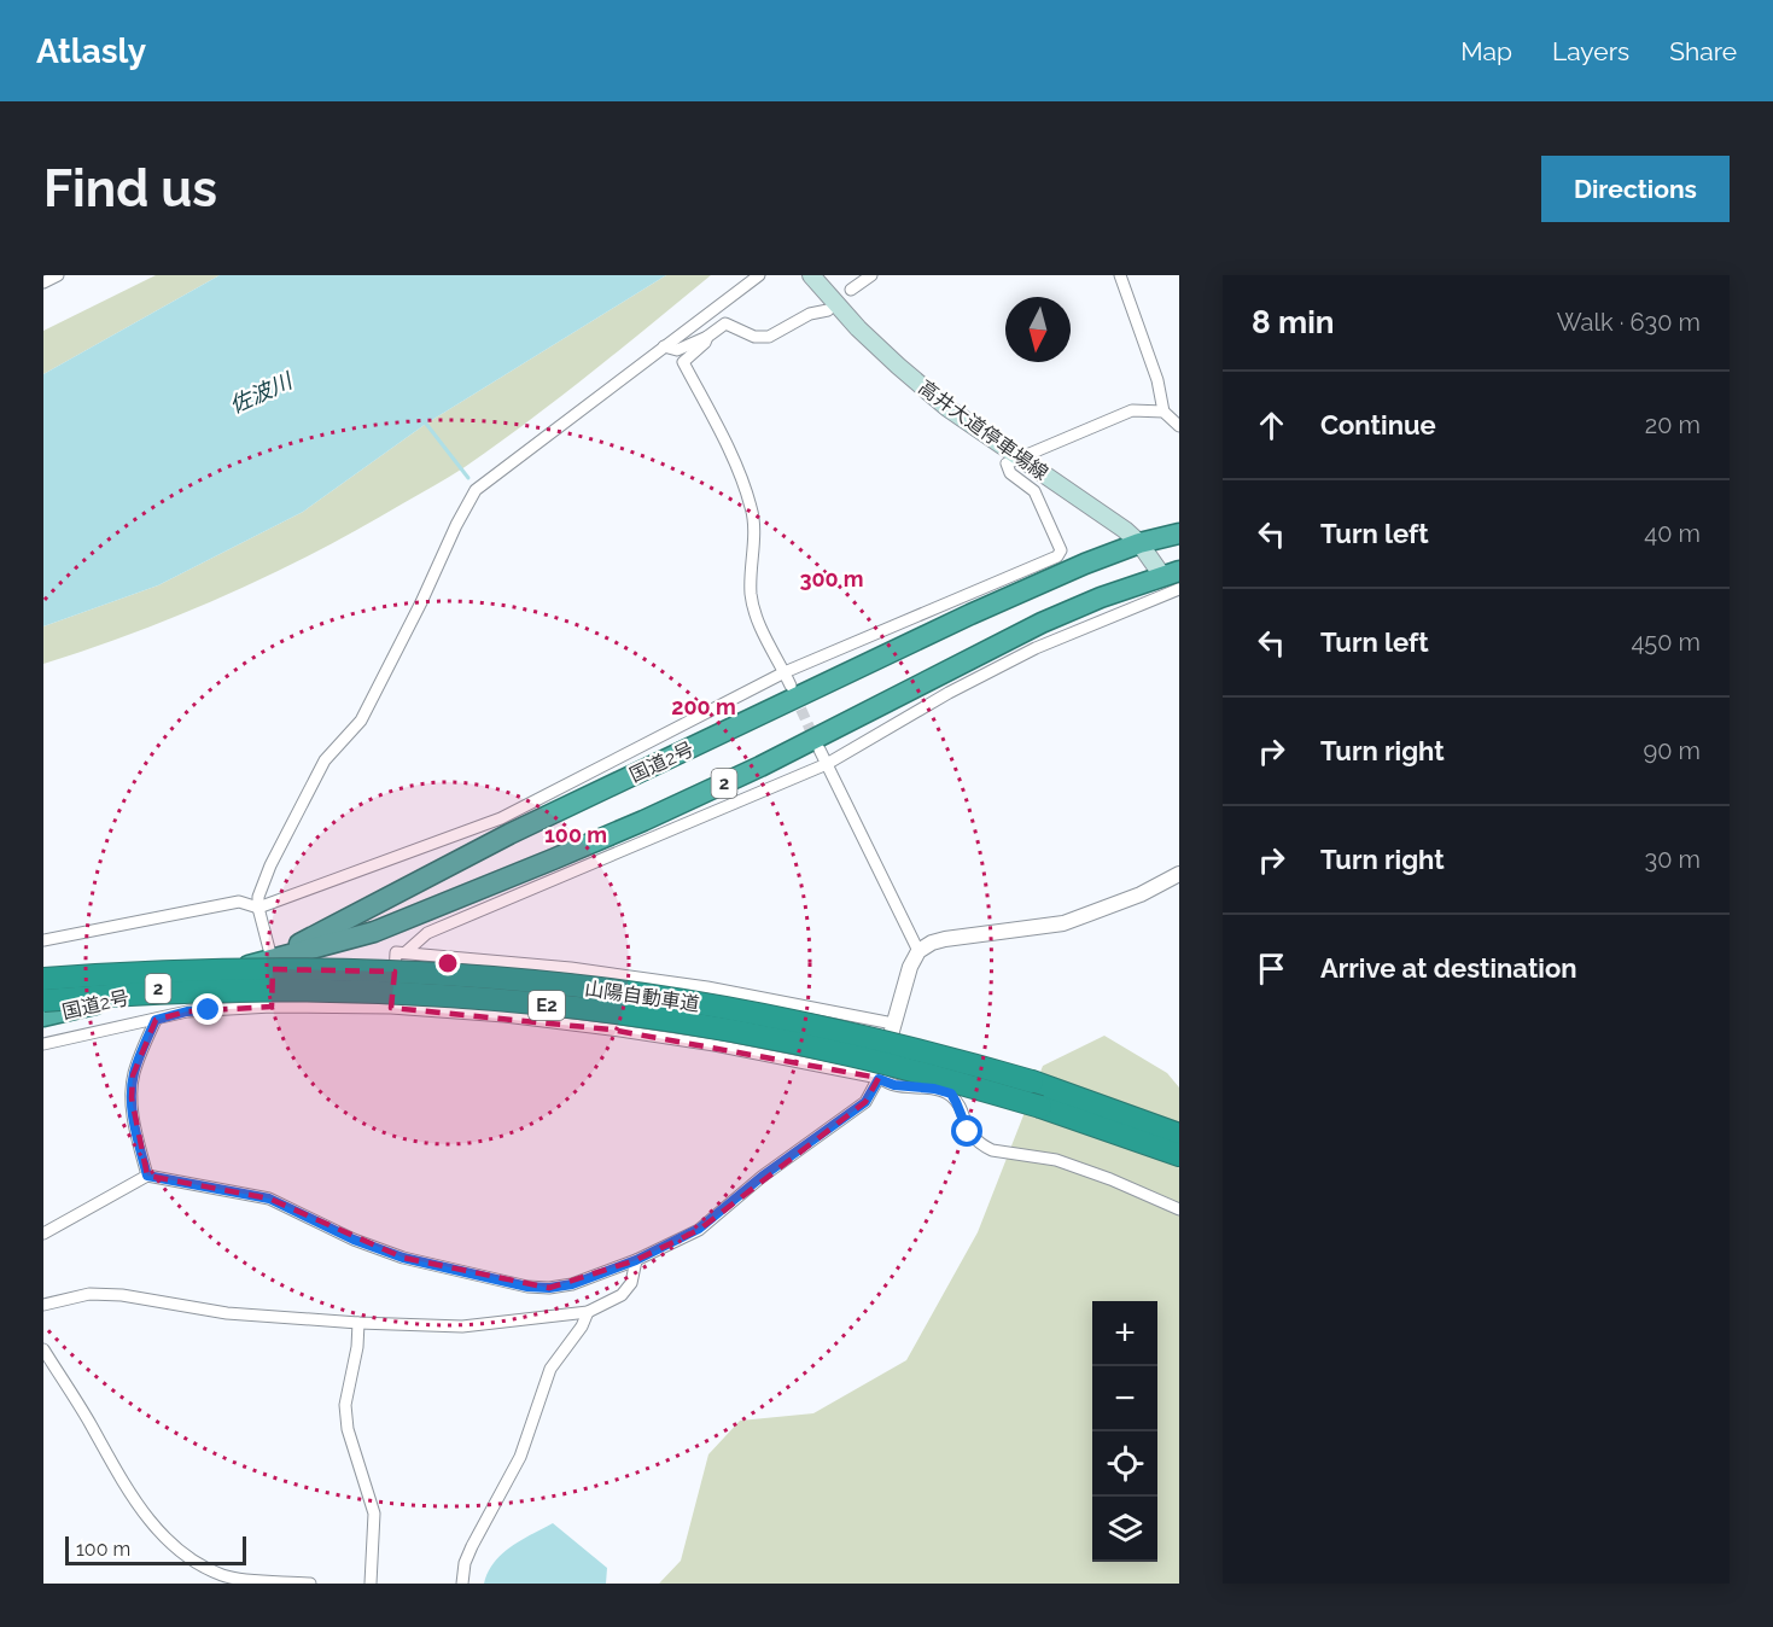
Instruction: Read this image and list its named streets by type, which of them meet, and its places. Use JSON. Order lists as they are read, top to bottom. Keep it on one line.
{"streets":{"highway":["国道2号","2","山陽自動車道","E2"],"main road":["高井大道停車場線"]},"crossings":[["高井大道停車場線","国道2号"]],"water":["佐波川"],"scale_bar":"100 m","north":"bottom","page":{"header":"Atlasly","nav":["Map","Layers","Share"],"buttons":"Directions","title":"Find us","heading":["8 min","Walk · 630 m"],"list":[["Continue","20 m"],["Turn left","40 m"],["Turn left","450 m"],["Turn right","90 m"],["Turn right","30 m"],"Arrive at destination"],"map_buttons":["+","−"],"scale":"100 m"},"rings":["300 m","200 m","100 m"]}
